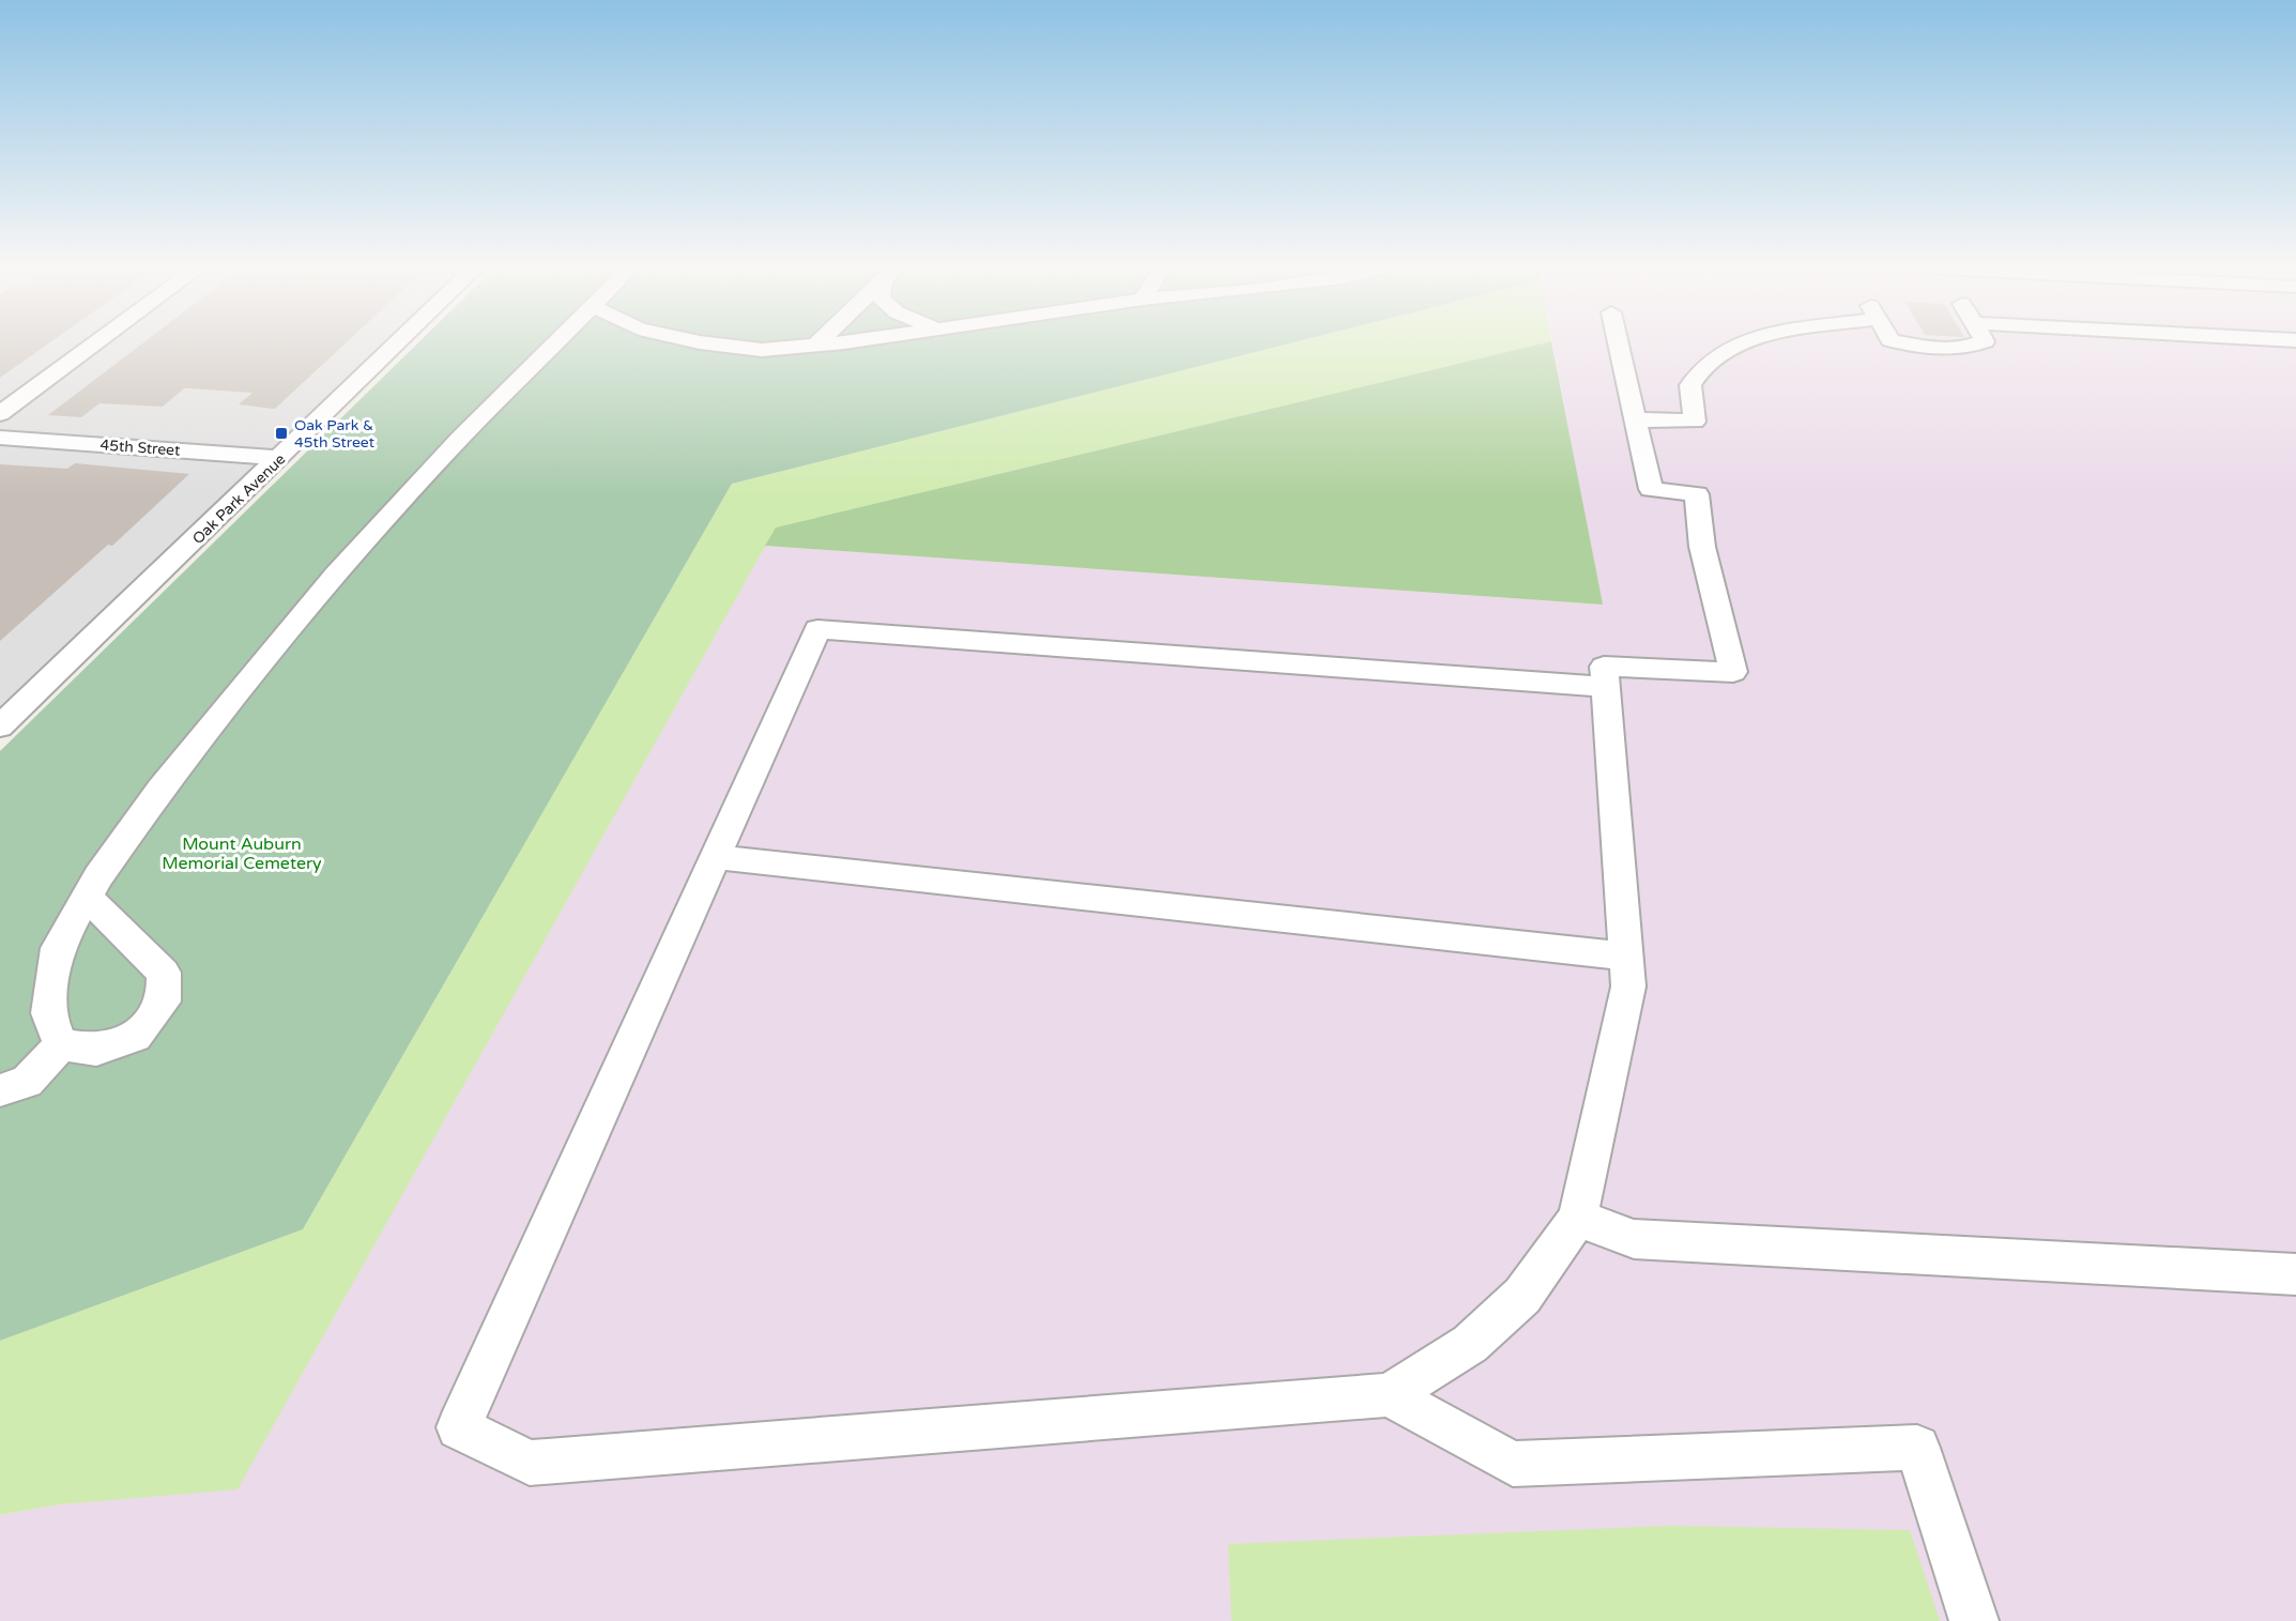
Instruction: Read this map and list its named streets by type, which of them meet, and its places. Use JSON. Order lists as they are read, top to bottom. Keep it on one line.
{"streets":{"street":["45th Street","Oak Park Avenue"]},"crossings":[["45th Street","Oak Park Avenue"]],"parks":["Mount Auburn Memorial Cemetery"],"places":{"transit":["Oak Park & 45th Street"]}}
